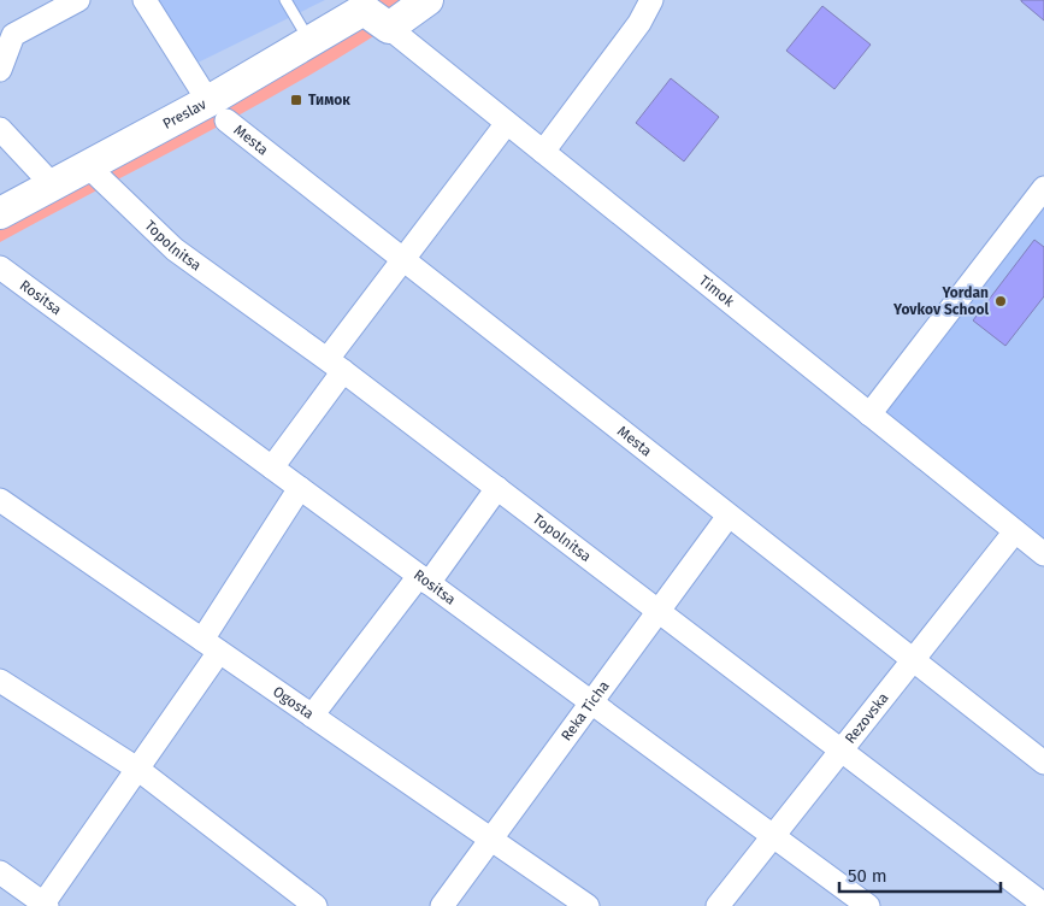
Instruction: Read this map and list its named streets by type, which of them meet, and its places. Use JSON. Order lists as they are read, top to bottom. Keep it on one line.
{"streets":{"main road":["Preslav"],"street":["Mesta","Topolnitsa","Timok","Rositsa","Ogosta","Reka Ticha","Rezovska"]},"crossings":[["Preslav","Mesta"],["Preslav","Topolnitsa"],["Preslav","Timok"],["Mesta","Reka Ticha"],["Mesta","Rezovska"],["Topolnitsa","Reka Ticha"],["Topolnitsa","Rezovska"],["Timok","Rezovska"],["Rositsa","Reka Ticha"],["Rositsa","Rezovska"],["Ogosta","Reka Ticha"]],"places":{"transit":["Тимок"],"other":["Yordan Yovkov School"]},"scale_bar":"50 m"}
